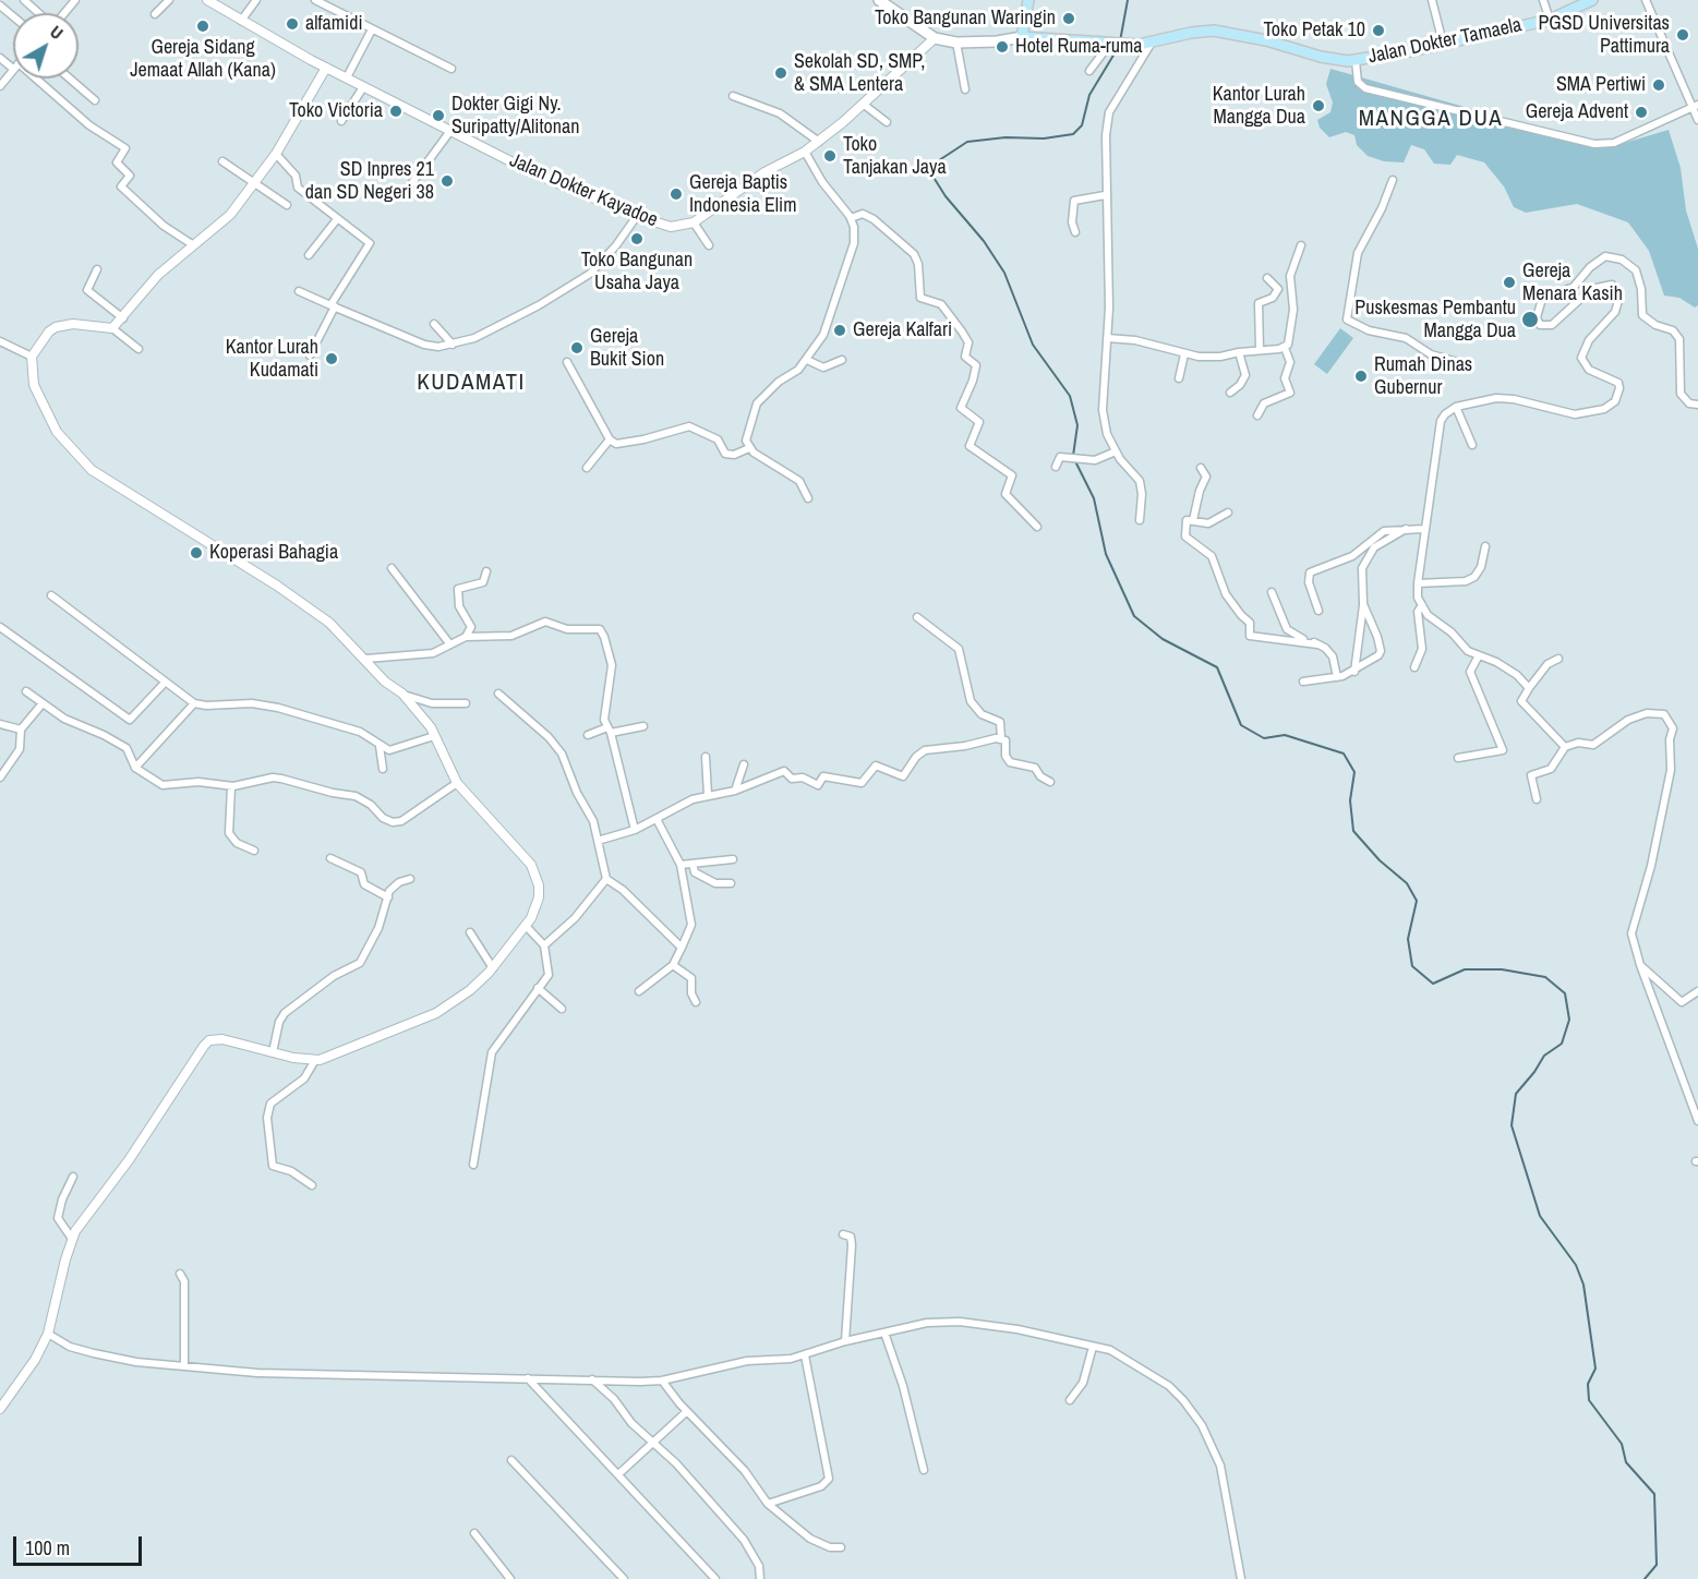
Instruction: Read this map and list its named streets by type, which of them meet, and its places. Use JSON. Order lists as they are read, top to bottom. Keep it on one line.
{"streets":{"main road":["Jalan Dokter Tamaela"],"street":["Jalan Dokter Kayadoe"]},"districts":["MANGGA DUA","KUDAMATI"],"places":["Toko Bangunan Waringin","alfamidi","Gereja Sidang Jemaat Allah (Kana)","Toko Petak 10","PGSD Universitas Pattimura","Hotel Ruma-ruma","Sekolah SD, SMP, & SMA Lentera","SMA Pertiwi","Kantor Lurah Mangga Dua","Toko Victoria","Gereja Advent","Dokter Gigi Ny. Suripatty/Alitonan","Toko Tanjakan Jaya","SD Inpres 21 dan SD Negeri 38","Gereja Baptis Indonesia Elim","Toko Bangunan Usaha Jaya","Gereja Menara Kasih","Puskesmas Pembantu Mangga Dua","Gereja Kalfari","Gereja Bukit Sion","Kantor Lurah Kudamati","Rumah Dinas Gubernur","Koperasi Bahagia"],"scale_bar":"100 m","north":"top right"}
